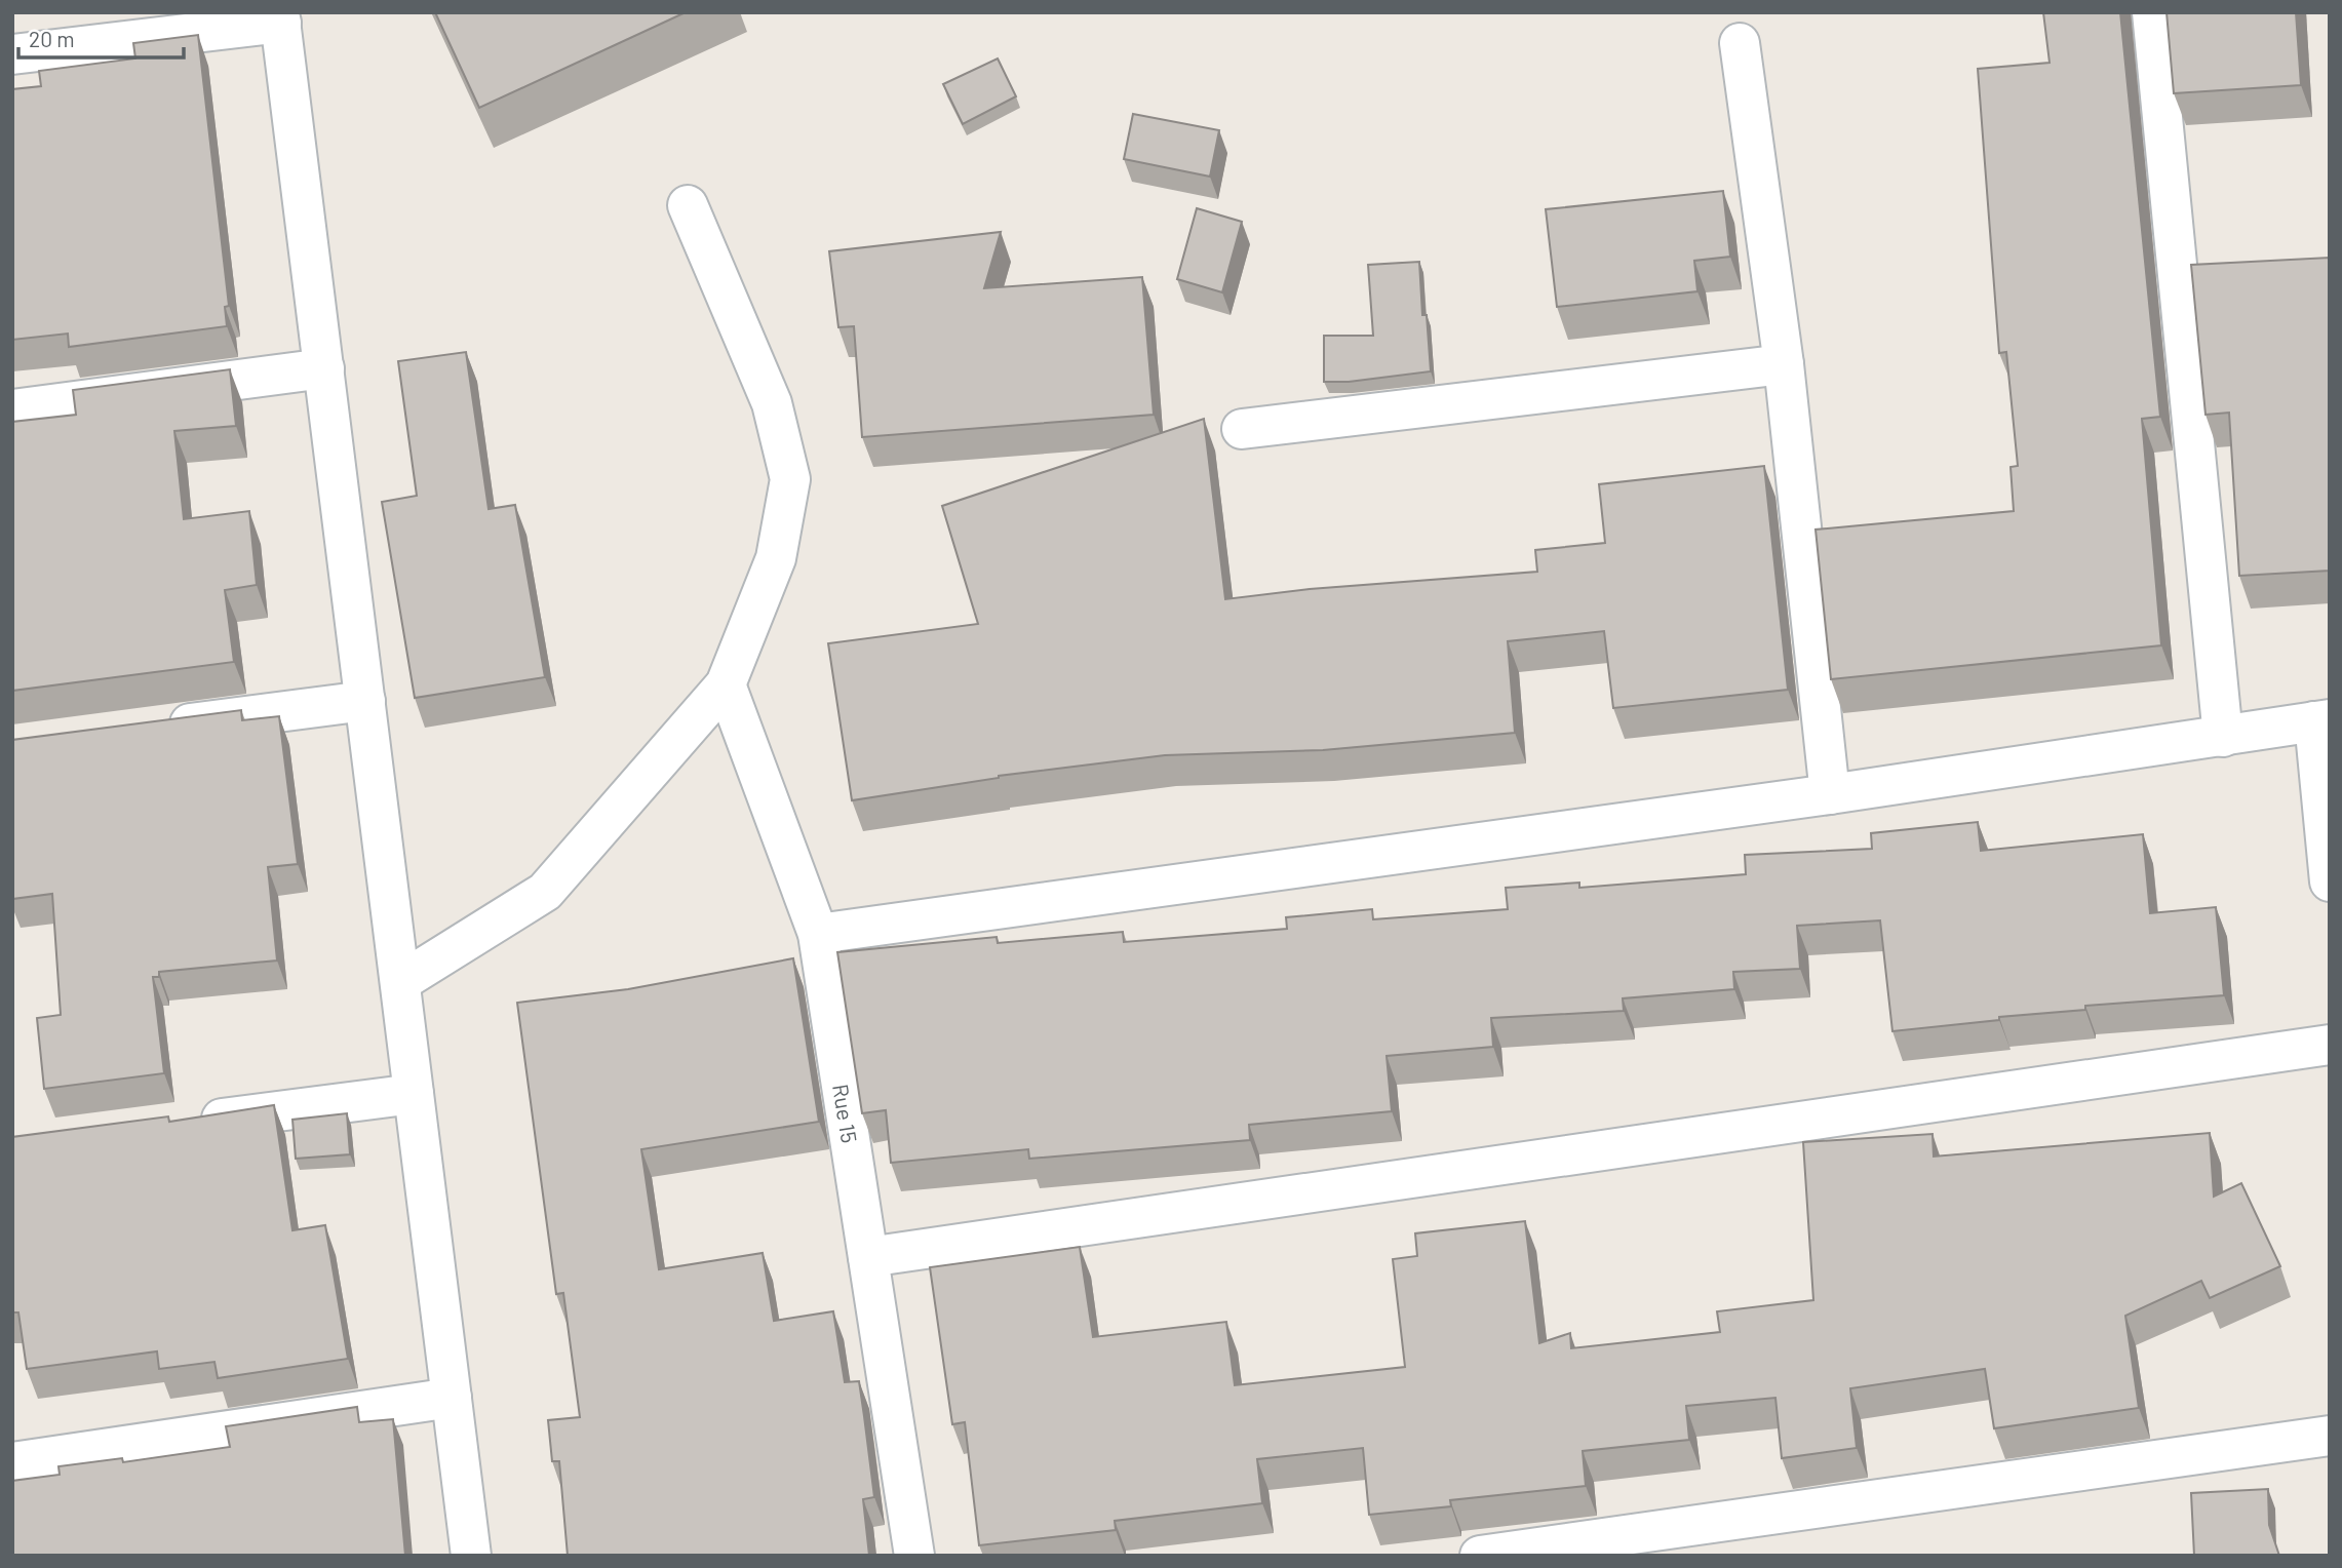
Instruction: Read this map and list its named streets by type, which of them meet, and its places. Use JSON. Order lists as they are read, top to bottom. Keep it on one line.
{"streets":{"street":["Rue 15"]},"scale_bar":"20 m"}
